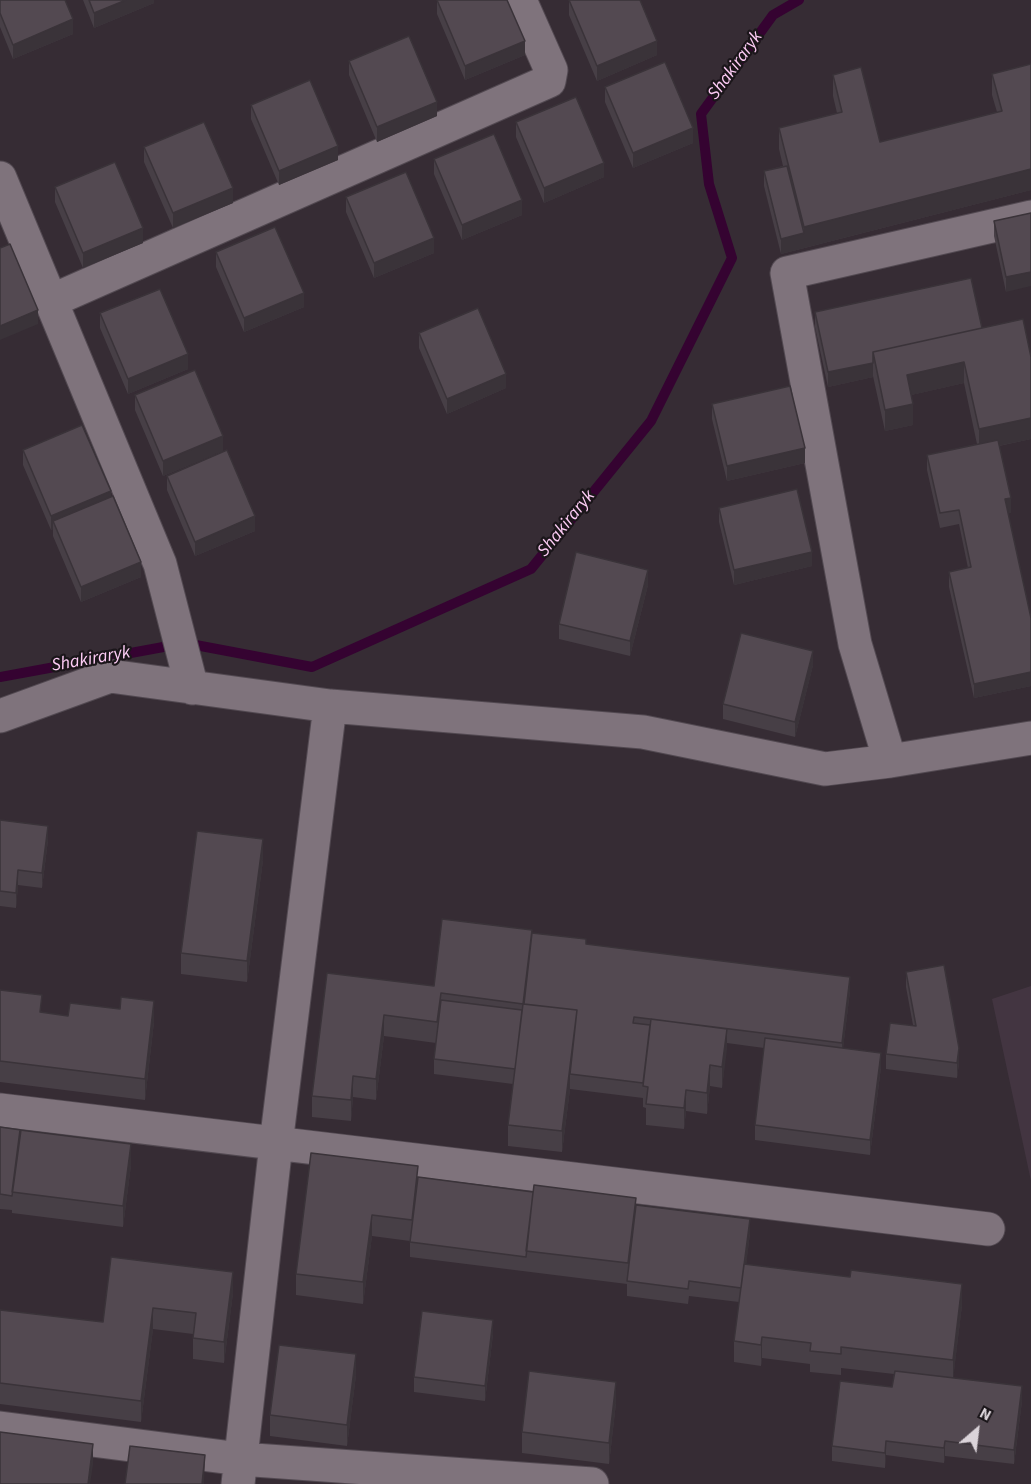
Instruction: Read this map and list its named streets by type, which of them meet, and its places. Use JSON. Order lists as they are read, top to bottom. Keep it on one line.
{"water":["Shakiraryk"],"north":"top right"}
